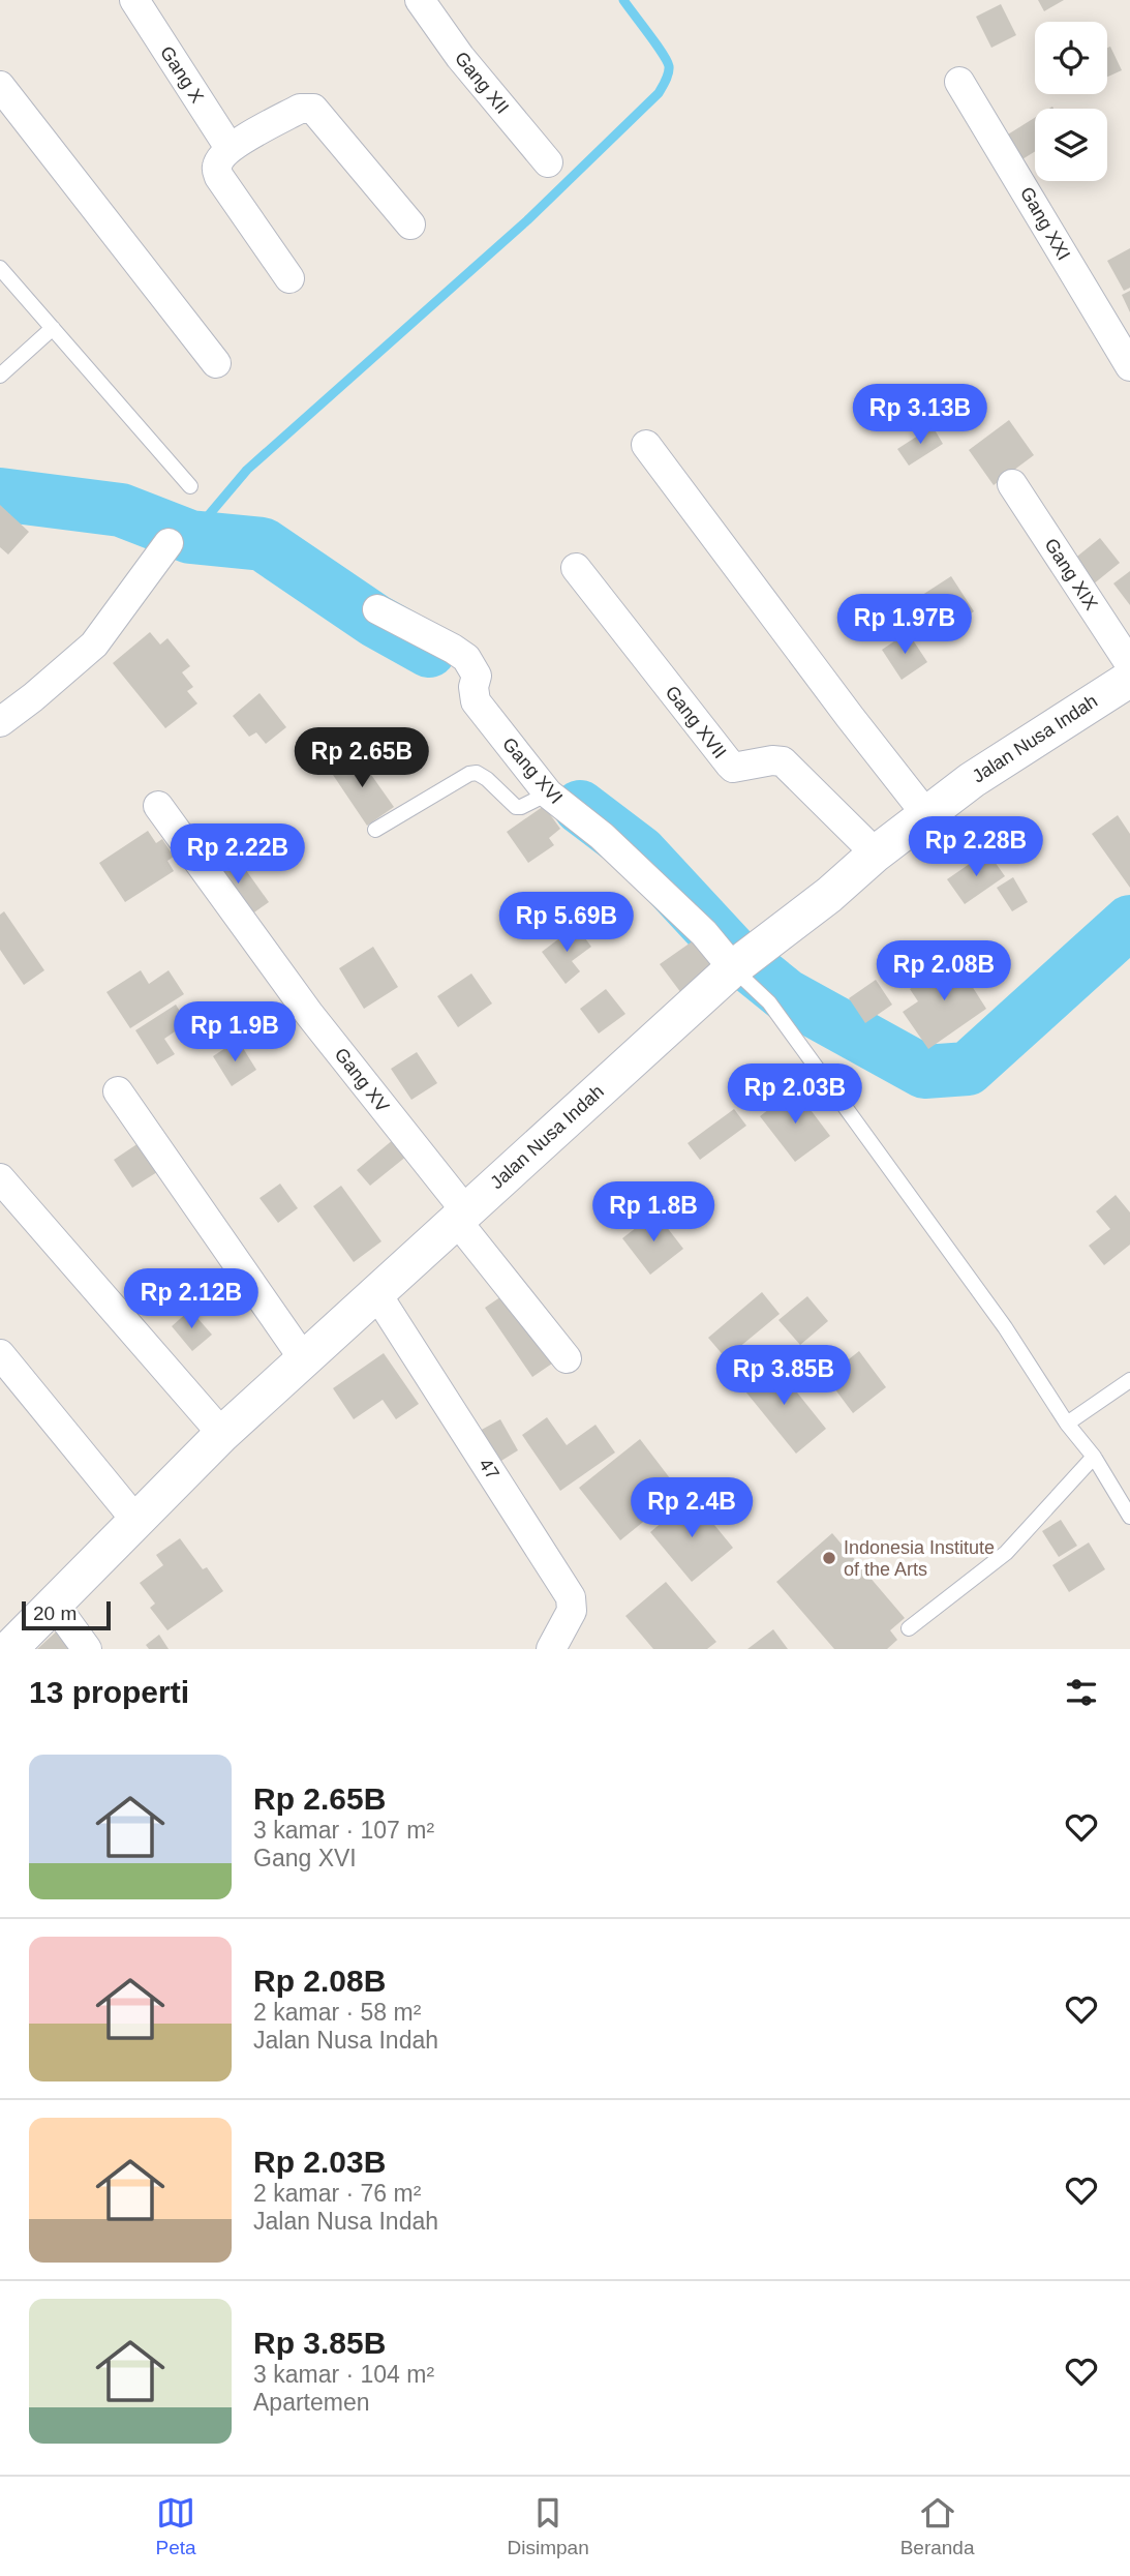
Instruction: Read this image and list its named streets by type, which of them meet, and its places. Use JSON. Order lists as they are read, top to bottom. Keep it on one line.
{"streets":{"street":["Gang X","Gang XII","Gang XXI","Gang XIX","Gang XVII","Jalan Nusa Indah","Gang XVI","Gang XV","47"]},"crossings":[["Gang XVII","Jalan Nusa Indah"],["Jalan Nusa Indah","Gang XVI"],["Jalan Nusa Indah","Gang XV"],["Jalan Nusa Indah","47"]],"places":["Indonesia Institute of the Arts"],"scale_bar":"20 m","page":{"price":["Rp 3.13B","Rp 1.97B","Rp 2.65B","Rp 2.28B","Rp 2.22B","Rp 5.69B","Rp 2.08B","Rp 1.9B","Rp 2.03B","Rp 1.8B","Rp 2.12B","Rp 3.85B","Rp 2.4B"],"scale":"20 m","heading":"13 properti","list":[{"name":"Rp 2.65B","note":"3 kamar · 107 m² · Gang XVI"},{"name":"Rp 2.08B","note":"2 kamar · 58 m² · Jalan Nusa Indah"},{"name":"Rp 2.03B","note":"2 kamar · 76 m² · Jalan Nusa Indah"},{"name":"Rp 3.85B","note":"3 kamar · 104 m² · Apartemen"}],"tabs":["Peta","Disimpan","Beranda"]}}
